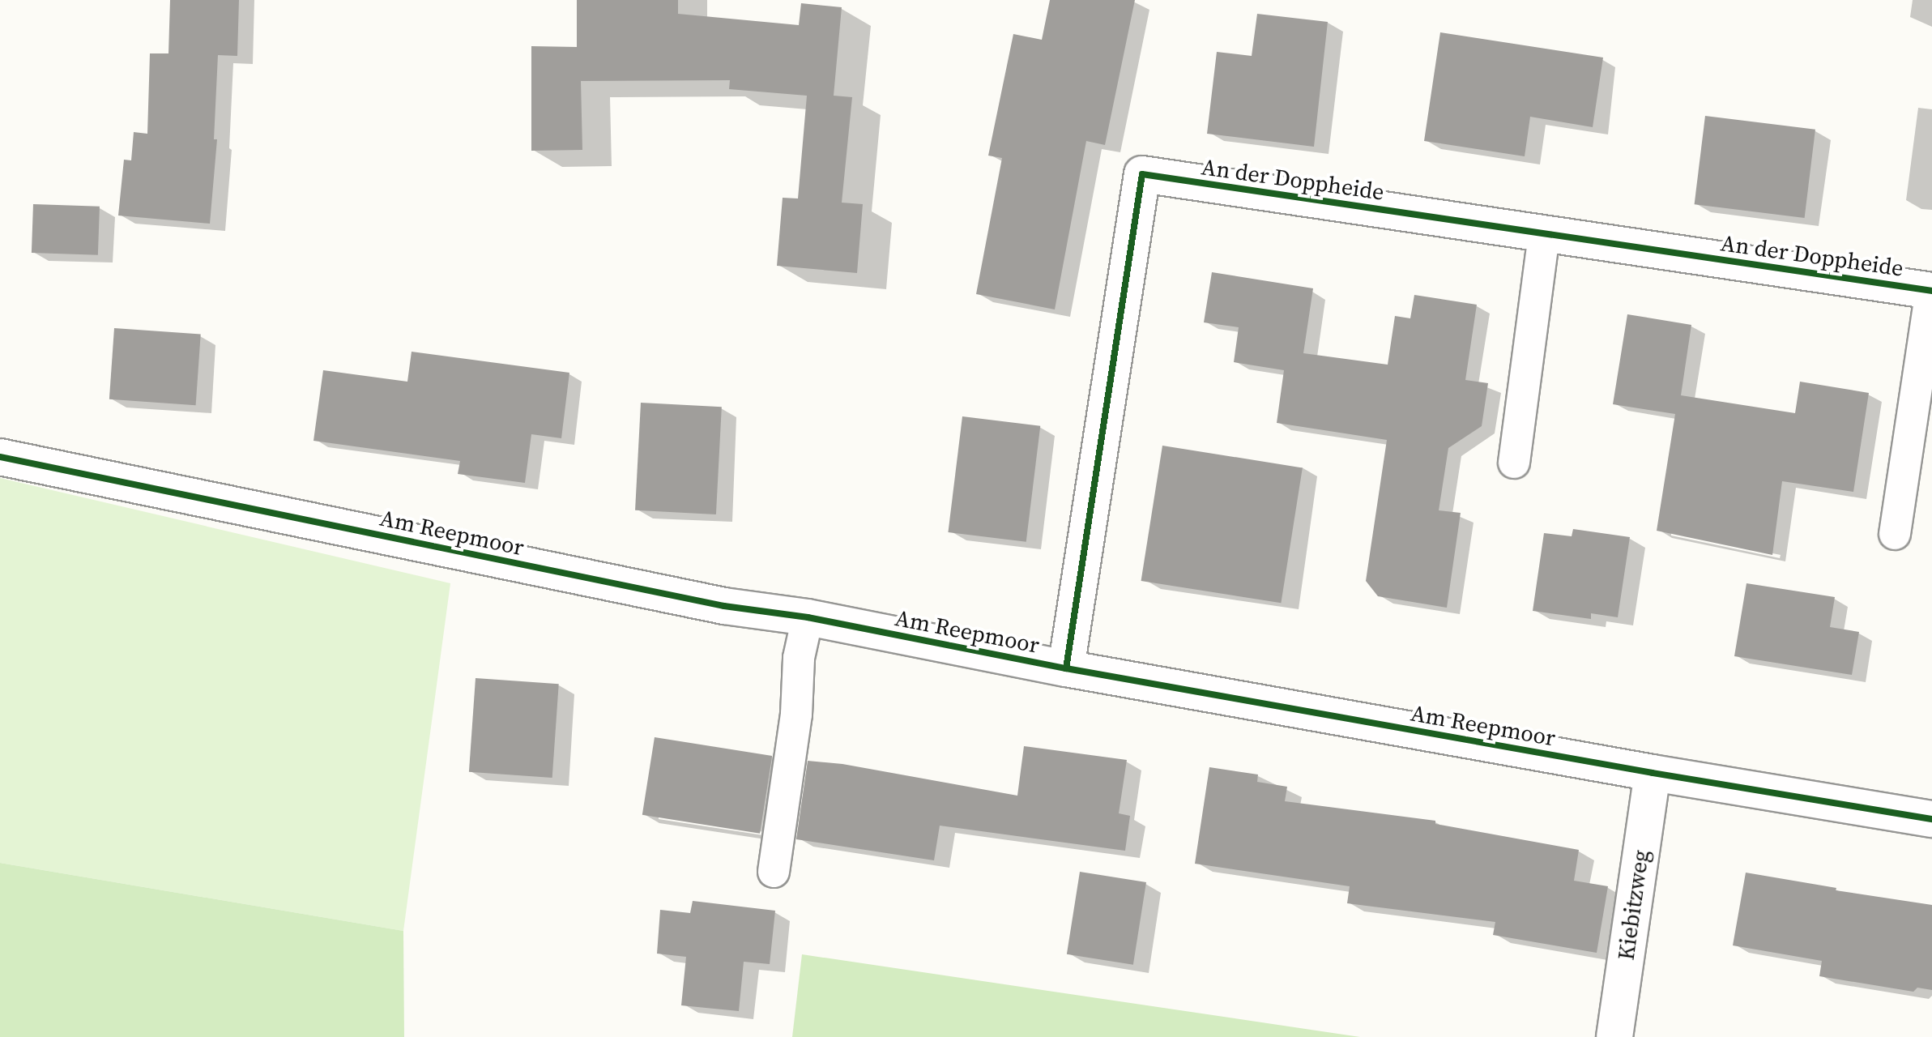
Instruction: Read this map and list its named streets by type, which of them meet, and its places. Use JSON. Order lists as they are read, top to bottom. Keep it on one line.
{"streets":{"street":["An der Doppheide","Am Reepmoor","Kiebitzweg"]},"crossings":[["An der Doppheide","Am Reepmoor"],["Am Reepmoor","Kiebitzweg"]]}
